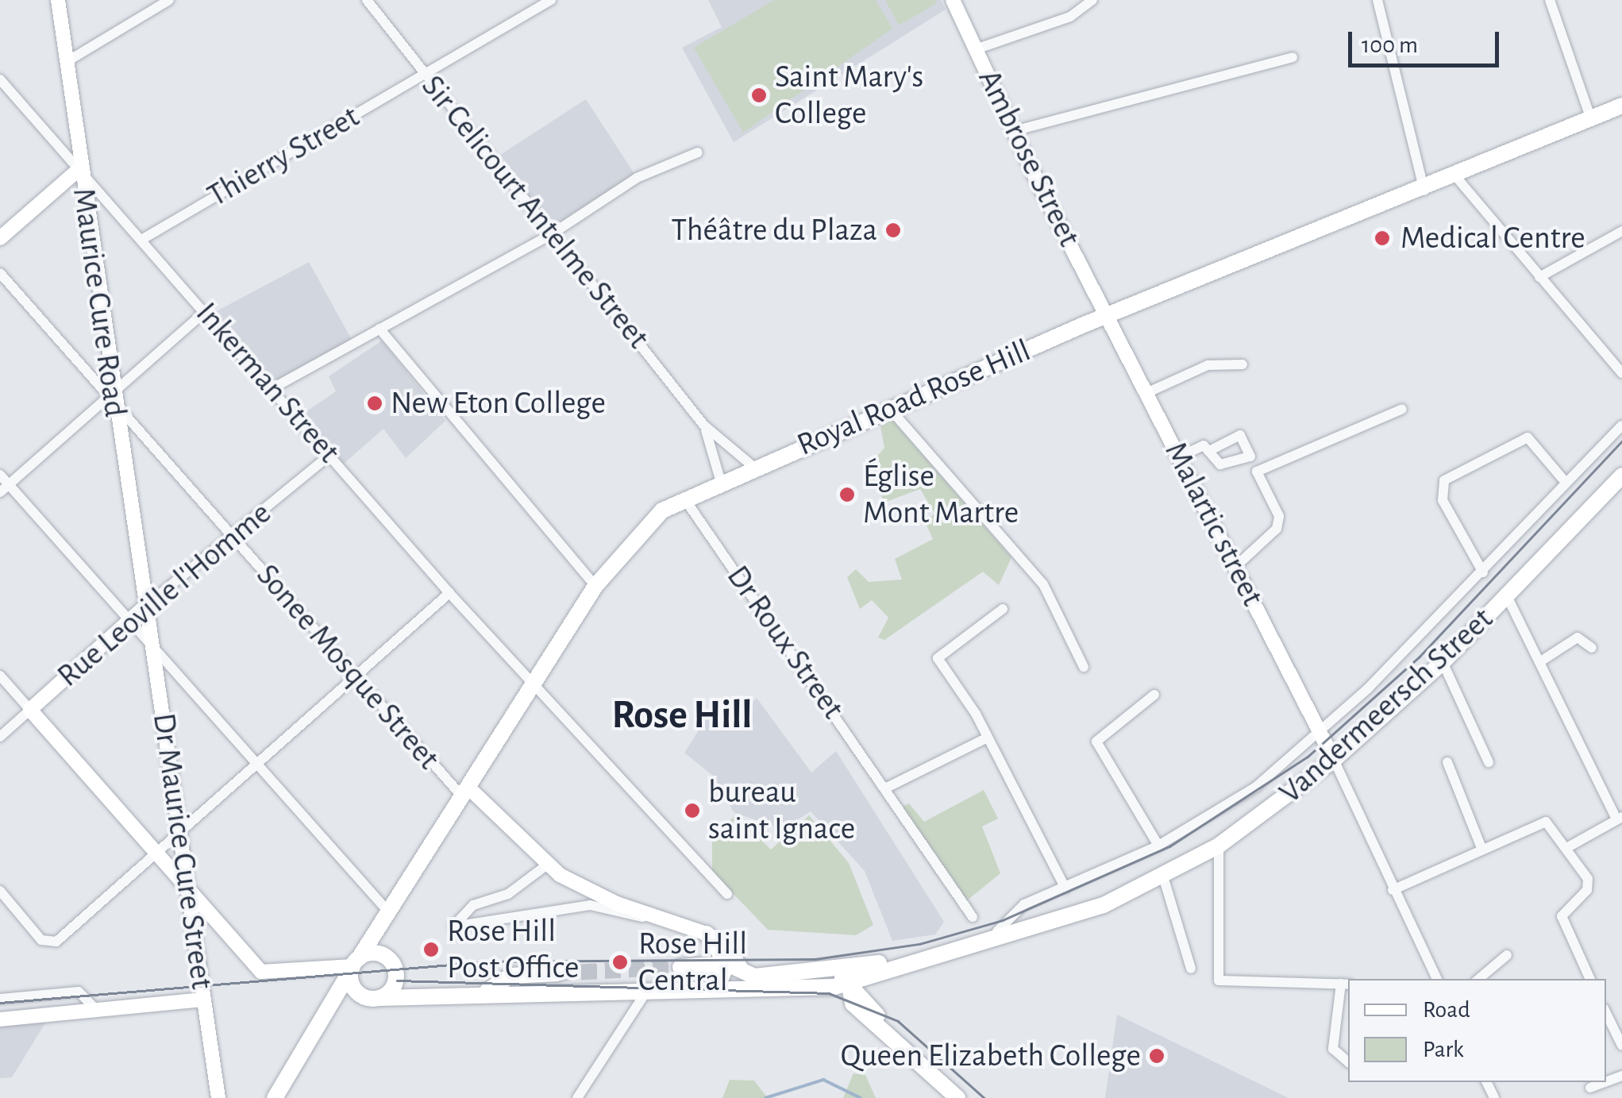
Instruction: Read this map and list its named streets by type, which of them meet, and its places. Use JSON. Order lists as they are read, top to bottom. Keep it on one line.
{"streets":{"main road":["Royal Road Rose Hill","Vandermeersch Street"],"street":["Thierry Street","Ambrose Street","Sir Celicourt Antelme Street","Maurice Cure Road","Inkerman Street","Malartic street","Rue Leoville l'Homme","Dr Roux Street","Sonee Mosque Street","Dr Maurice Cure Street"]},"crossings":[["Thierry Street","Sir Celicourt Antelme Street"],["Thierry Street","Inkerman Street"],["Ambrose Street","Royal Road Rose Hill"],["Ambrose Street","Malartic street"],["Sir Celicourt Antelme Street","Royal Road Rose Hill"],["Maurice Cure Road","Inkerman Street"],["Maurice Cure Road","Rue Leoville l'Homme"],["Maurice Cure Road","Sonee Mosque Street"],["Maurice Cure Road","Dr Maurice Cure Street"],["Inkerman Street","Royal Road Rose Hill"],["Inkerman Street","Rue Leoville l'Homme"],["Royal Road Rose Hill","Malartic street"],["Royal Road Rose Hill","Dr Roux Street"],["Royal Road Rose Hill","Sonee Mosque Street"],["Royal Road Rose Hill","Vandermeersch Street"],["Malartic street","Vandermeersch Street"],["Rue Leoville l'Homme","Sonee Mosque Street"],["Rue Leoville l'Homme","Dr Maurice Cure Street"]],"districts":["Rose Hill"],"places":["Saint Mary's College","Théâtre du Plaza","Medical Centre","New Eton College","Église Mont Martre","bureau saint Ignace","Rose Hill Post Office","Rose Hill Central","Queen Elizabeth College"],"legend":["Road","Park"],"scale_bar":"100 m"}
